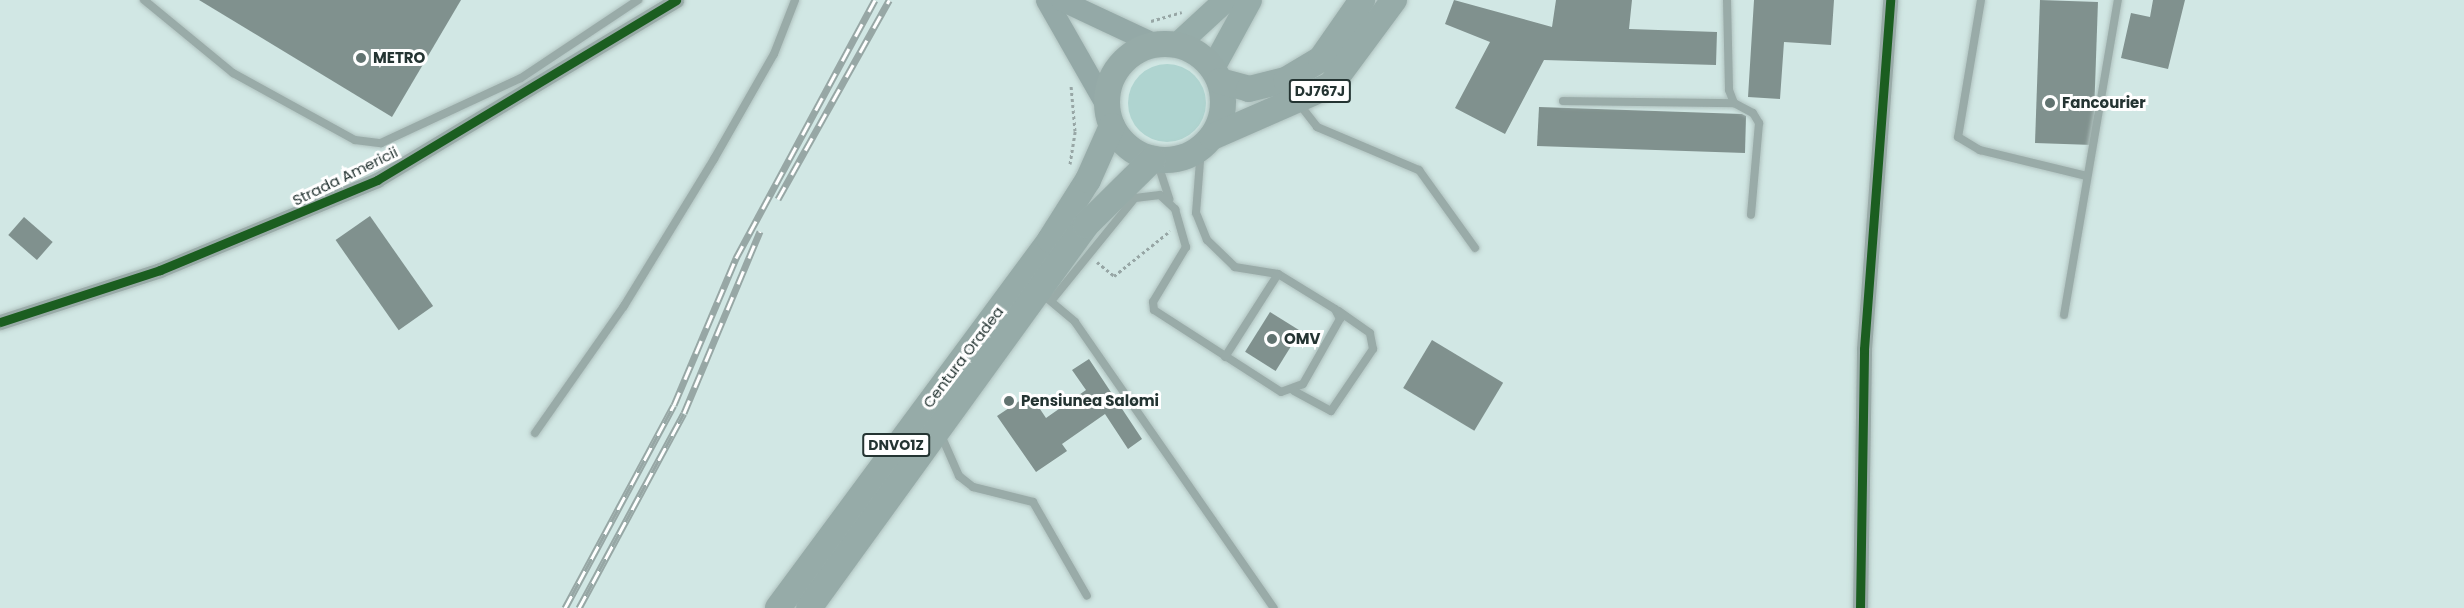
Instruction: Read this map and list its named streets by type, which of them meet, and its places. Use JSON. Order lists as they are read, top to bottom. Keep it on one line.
{"streets":{"highway":["DJ767J","Centura Oradea","DNVO1Z"],"street":["Strada Americii"]},"crossings":[["DJ767J","Centura Oradea"],["DJ767J","DNVO1Z"],["Centura Oradea","DNVO1Z"]],"places":["METRO","Fancourier","OMV","Pensiunea Salomi"]}
